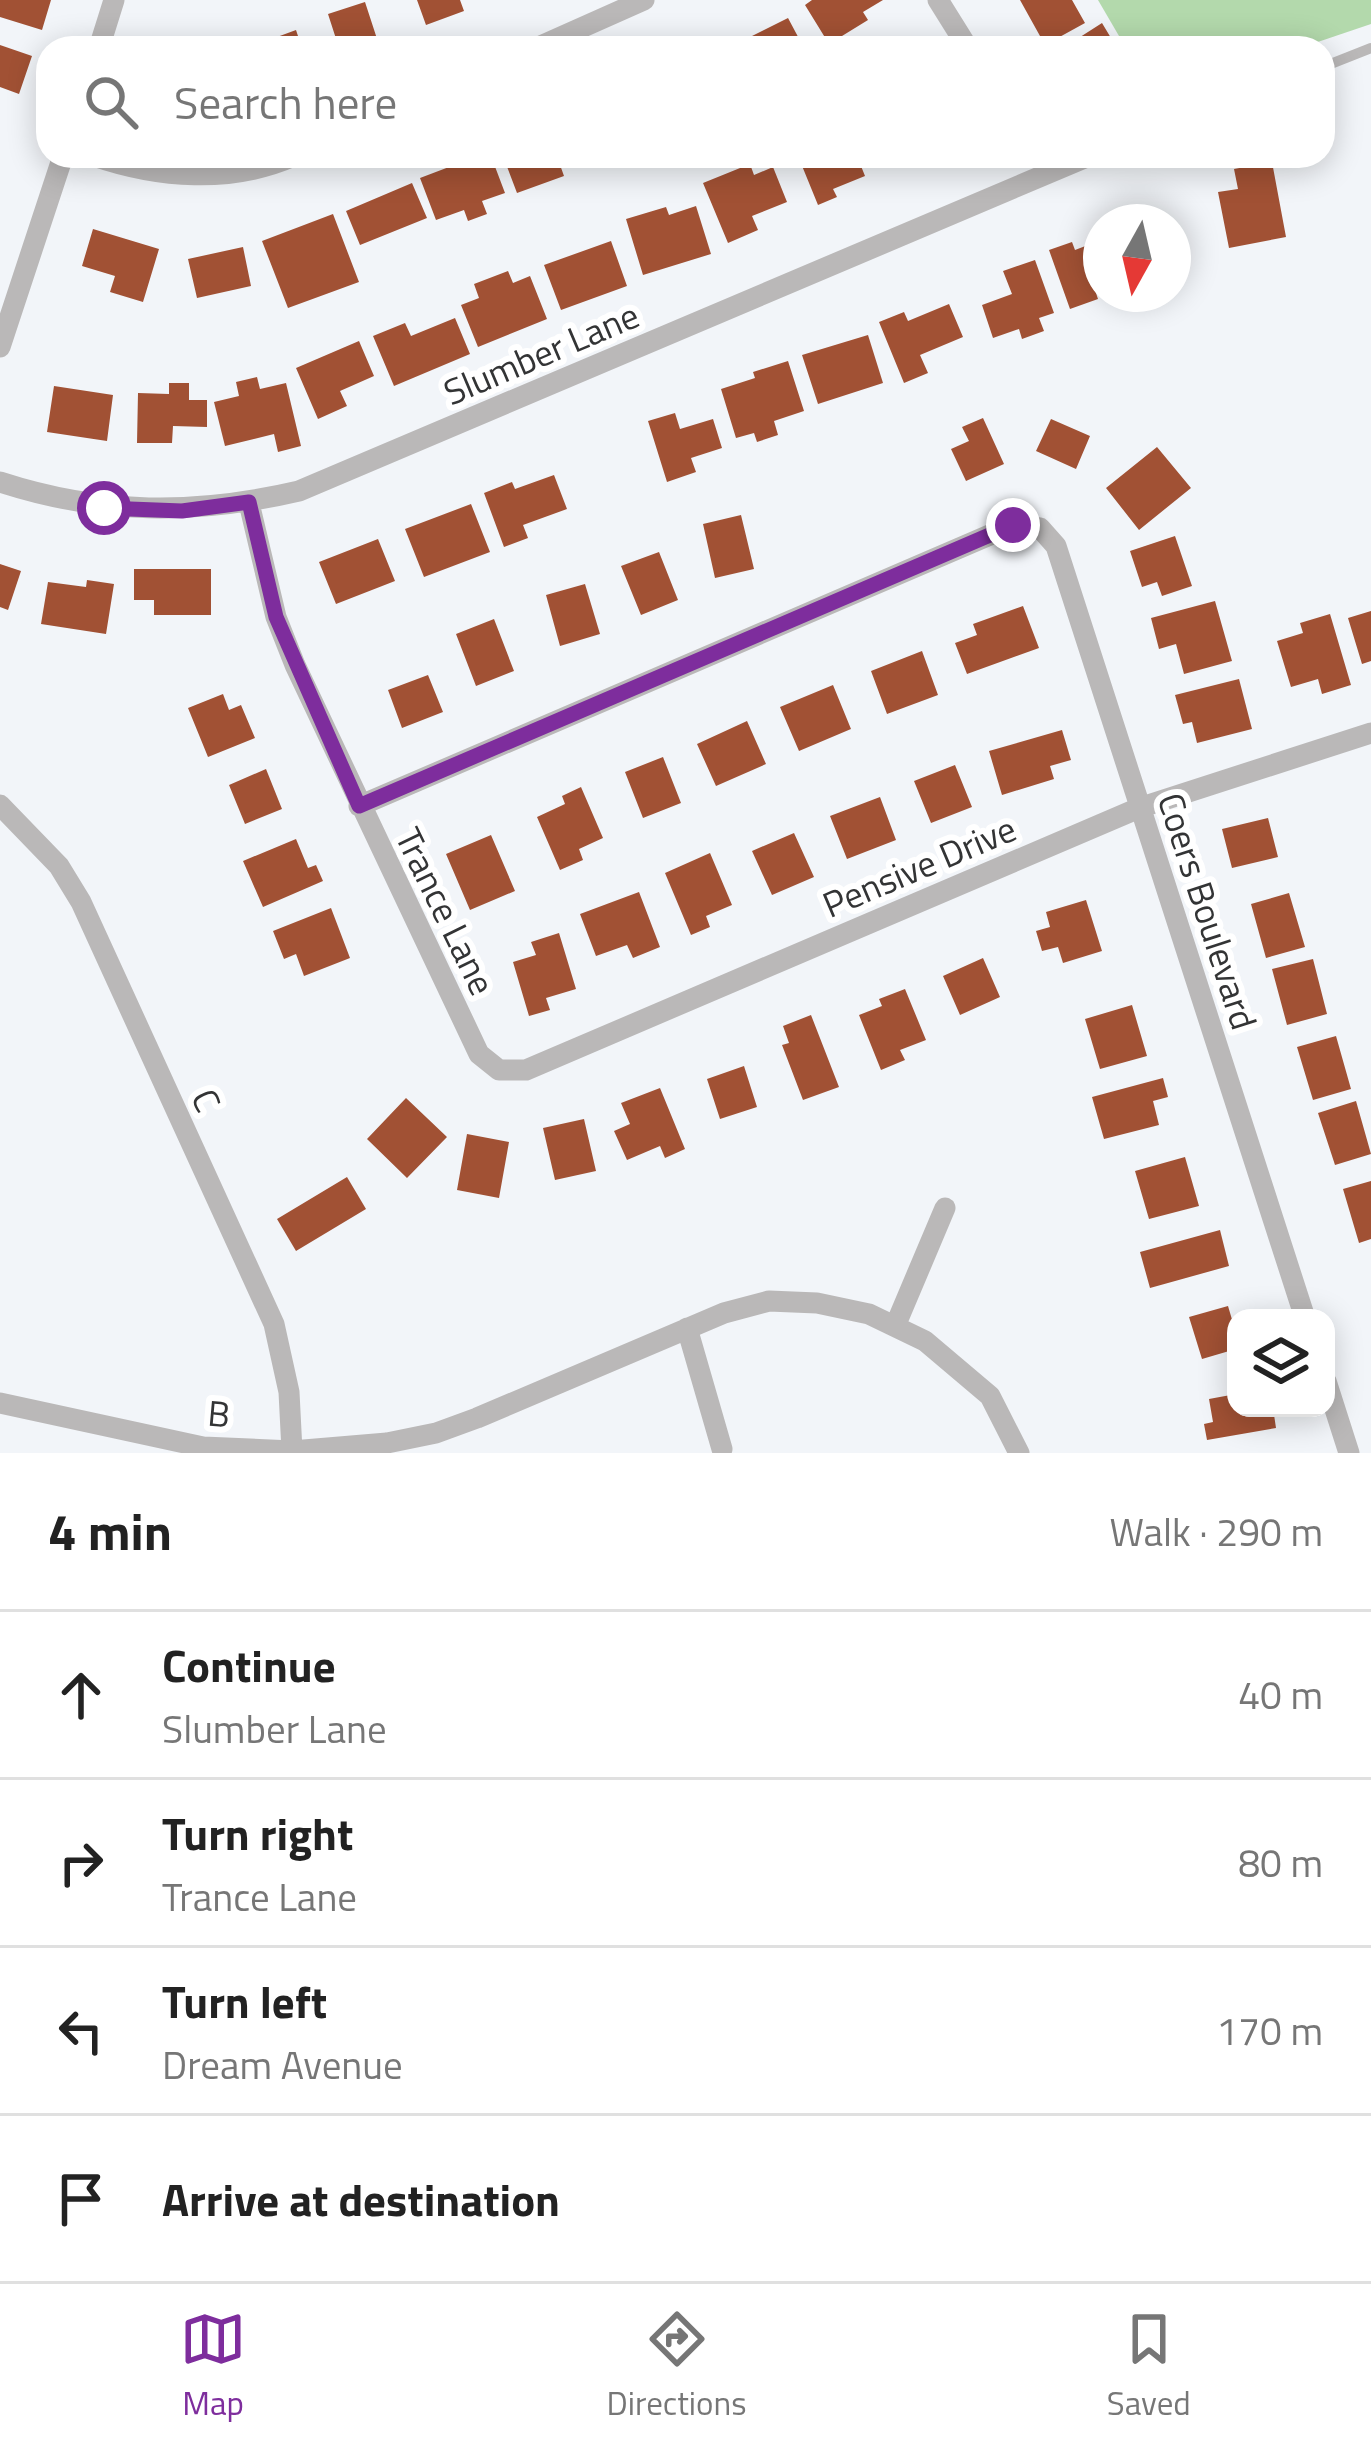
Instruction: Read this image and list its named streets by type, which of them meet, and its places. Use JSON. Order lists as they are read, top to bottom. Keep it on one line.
{"streets":{"street":["Slumber Lane","Pensive Drive","Trance Lane","Coers Boulevard","C","B"]},"crossings":[["Slumber Lane","Trance Lane"],["Pensive Drive","Trance Lane"],["Pensive Drive","Coers Boulevard"],["Trance Lane","Coers Boulevard"],["C","B"]],"north":"bottom","page":{"search":"Search here","heading":["4 min","Walk · 290 m"],"list":[["Continue","Slumber Lane","40 m"],["Turn right","Trance Lane","80 m"],["Turn left","Dream Avenue","170 m"],"Arrive at destination"],"nav":["Map","Directions","Saved"]}}
